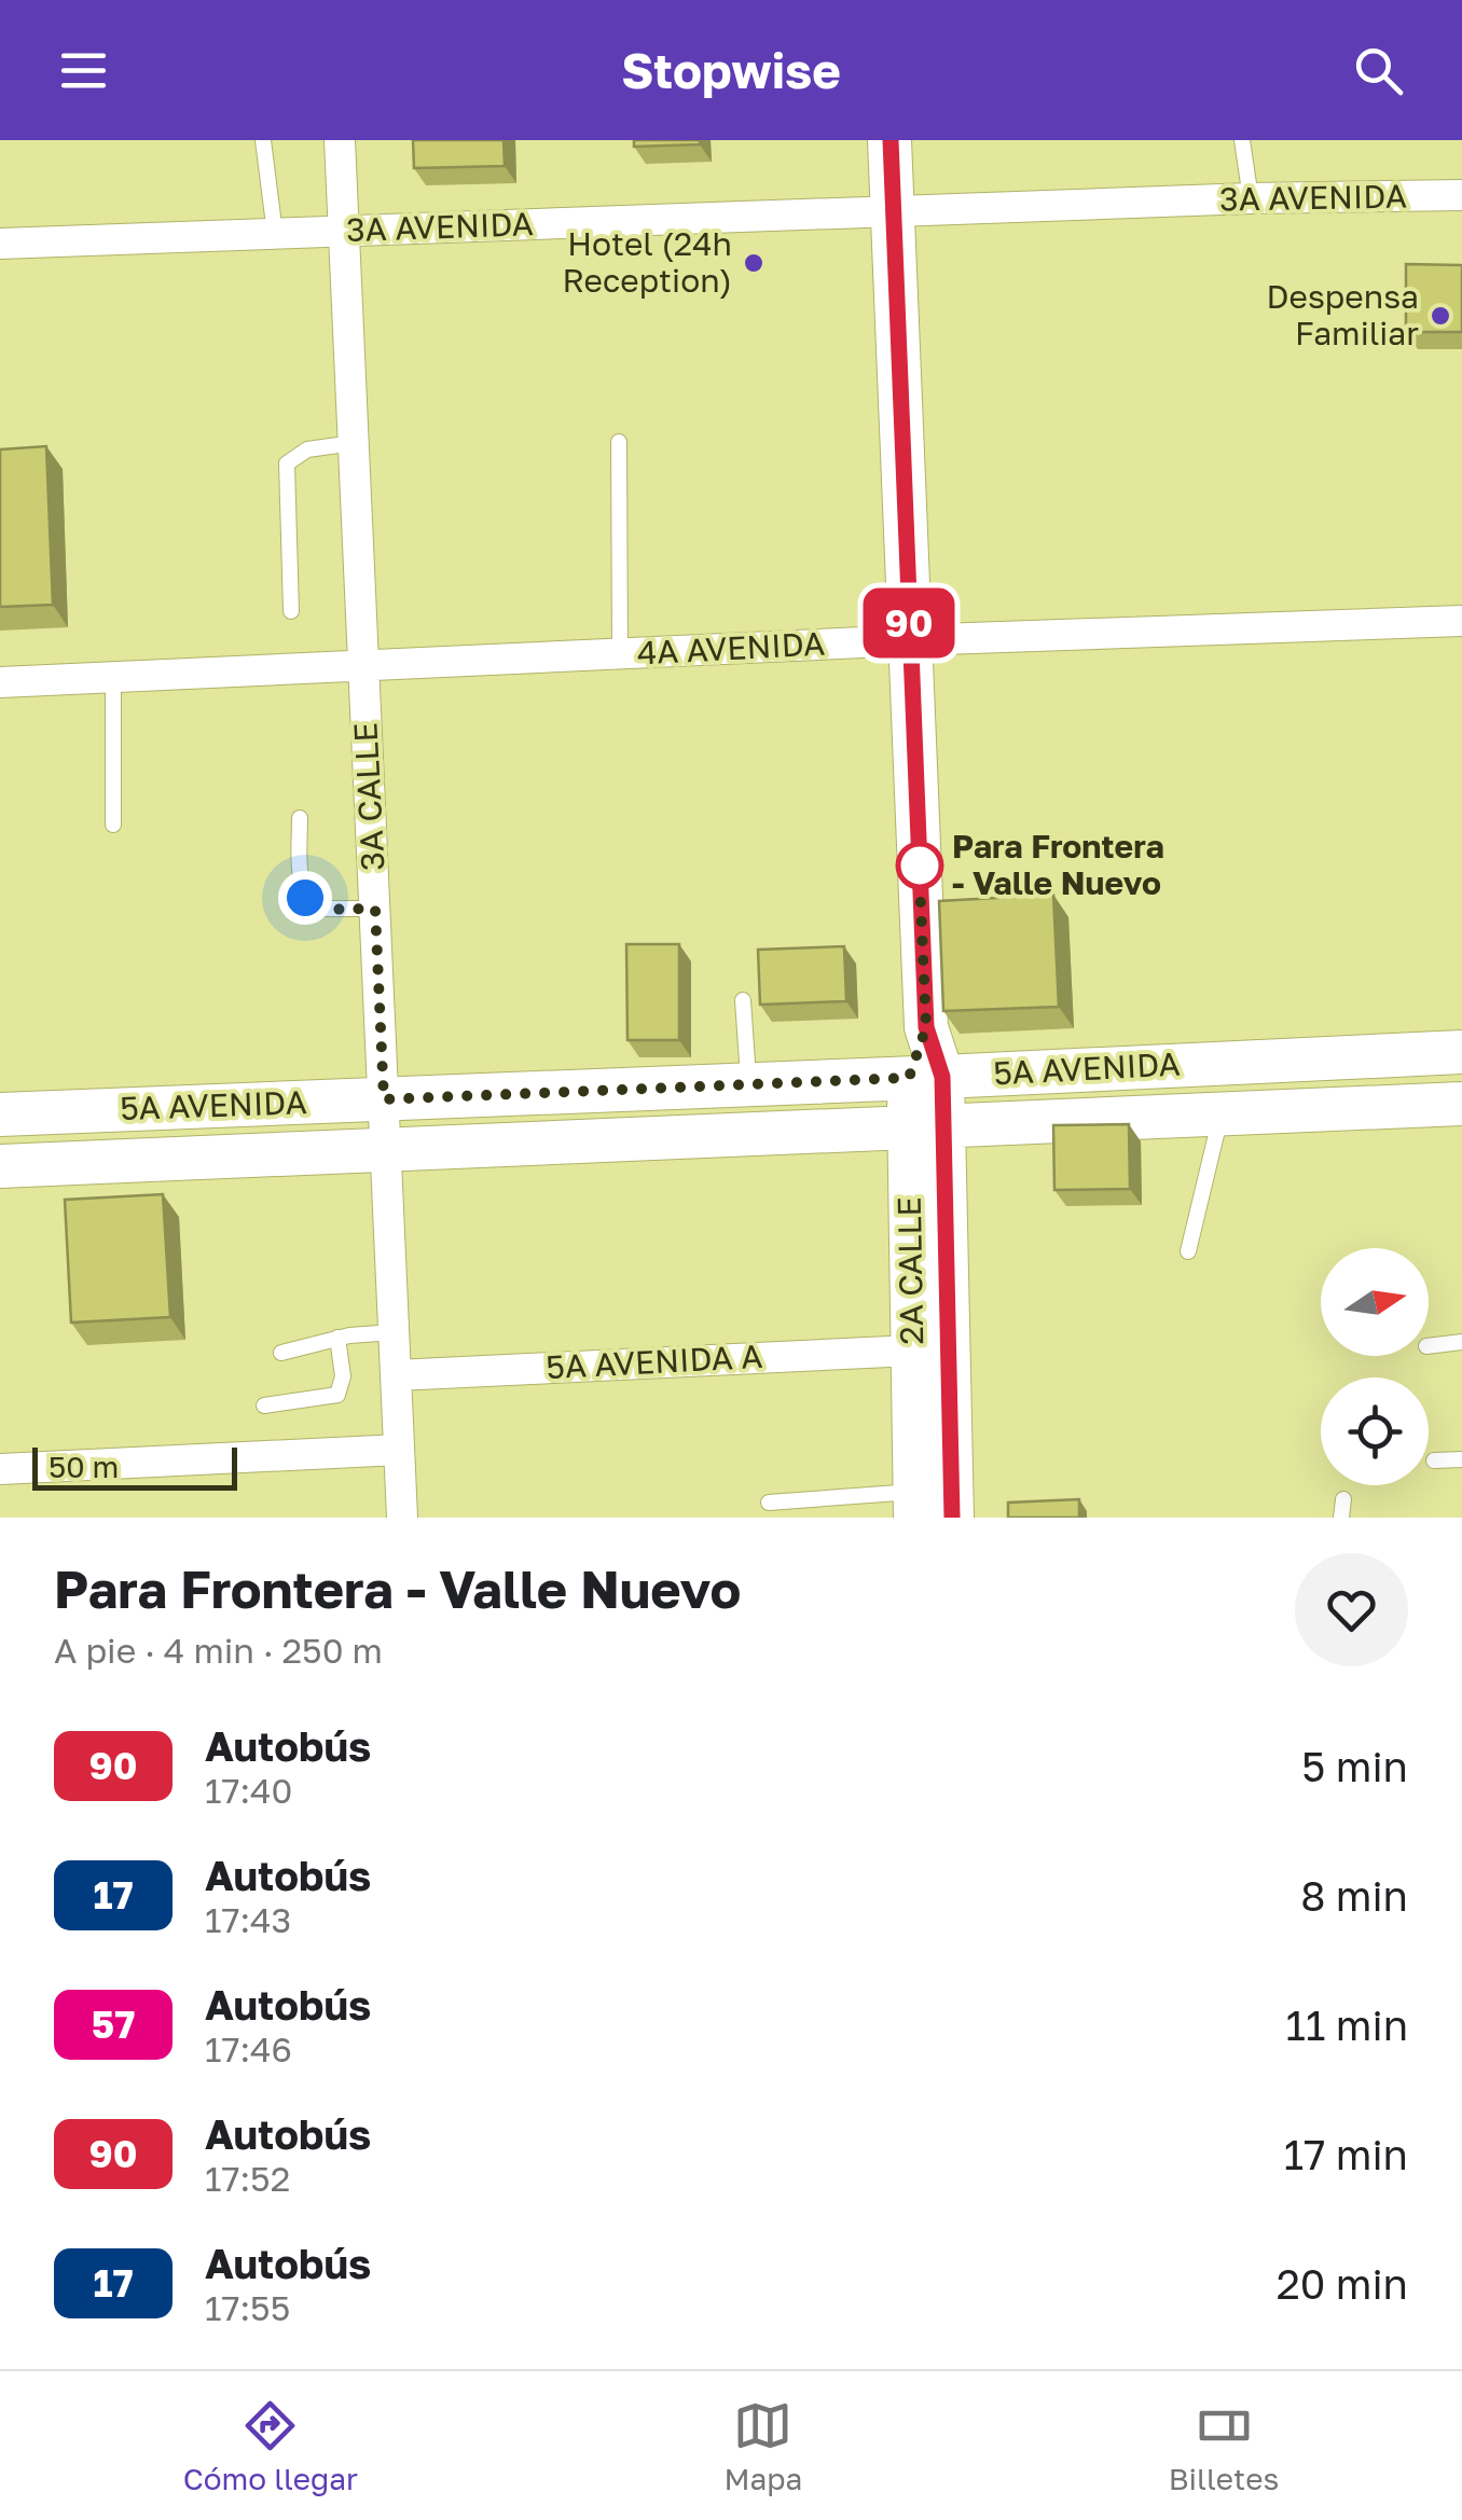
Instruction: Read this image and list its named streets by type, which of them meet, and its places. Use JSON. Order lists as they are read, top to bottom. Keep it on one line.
{"streets":{"street":["3A AVENIDA","4A AVENIDA","3A CALLE","5A AVENIDA","2A CALLE","5A AVENIDA A"]},"crossings":[["3A AVENIDA","3A CALLE"],["3A AVENIDA","2A CALLE"],["4A AVENIDA","3A CALLE"],["4A AVENIDA","2A CALLE"],["3A CALLE","5A AVENIDA"],["3A CALLE","5A AVENIDA A"],["5A AVENIDA","2A CALLE"],["2A CALLE","5A AVENIDA A"]],"places":["Hotel (24h Reception)","Despensa Familiar","Para Frontera - Valle Nuevo"],"lines":["bus line 90"],"scale_bar":"50 m","north":"right","page":{"header":"Stopwise","on_map":"90","scale":"50 m","heading":["Para Frontera - Valle Nuevo","A pie · 4 min · 250 m"],"list":[{"mark":"90","name":"Autobús","note":"17:40","value":"5 min"},{"mark":"17","name":"Autobús","note":"17:43","value":"8 min"},{"mark":"57","name":"Autobús","note":"17:46","value":"11 min"},{"mark":"90","name":"Autobús","note":"17:52","value":"17 min"},{"mark":"17","name":"Autobús","note":"17:55","value":"20 min"}],"tabs":["Cómo llegar","Mapa","Billetes"]}}
